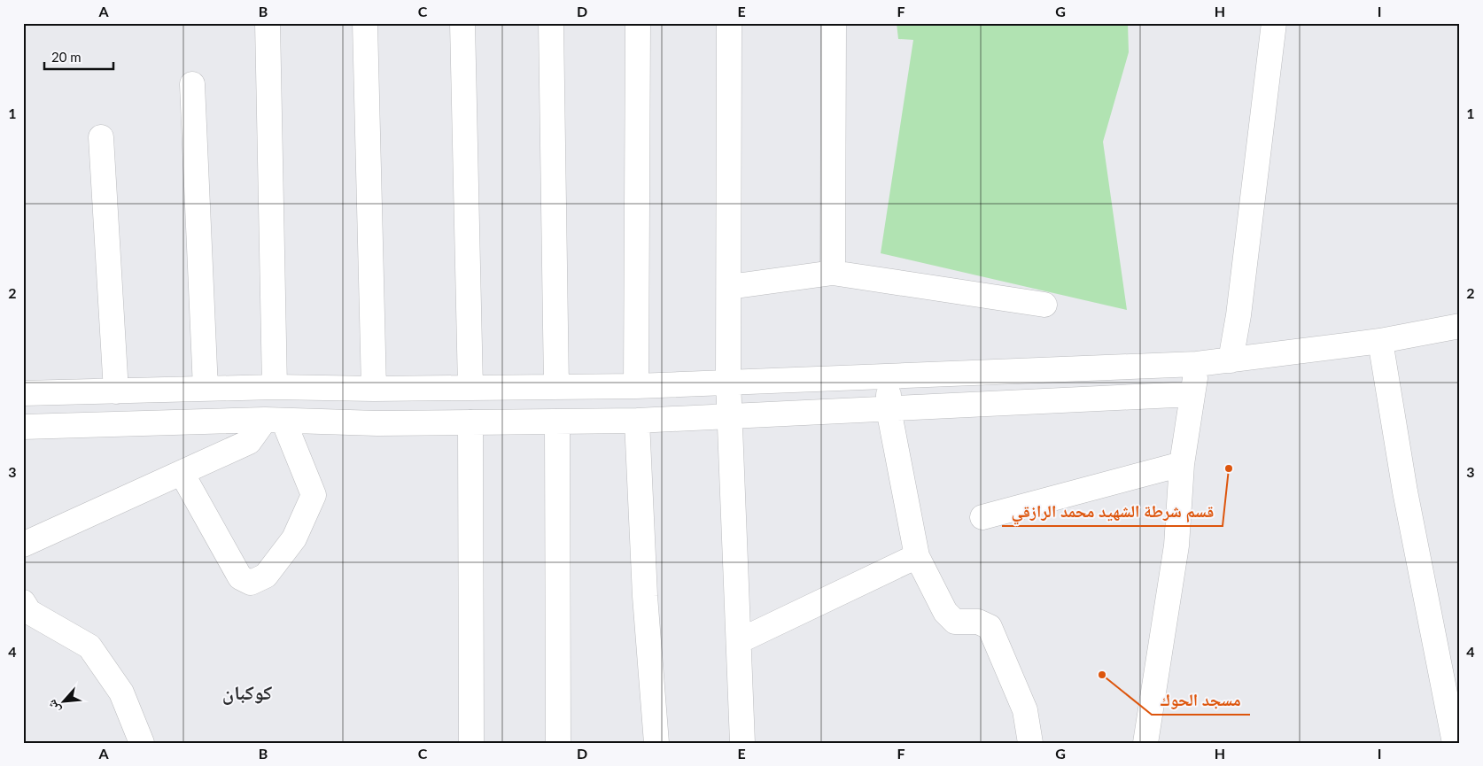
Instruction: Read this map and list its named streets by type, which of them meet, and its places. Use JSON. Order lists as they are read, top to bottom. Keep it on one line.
{"districts":["كوكبان"],"places":["قسم شرطة الشهيد محمد الرازقي","مسجد الحوك"],"scale_bar":"20 m","north":"bottom left","grid":{"columns":["A","B","C","D","E","F","G","H","I"],"rows":["1","2","3","4"]}}
